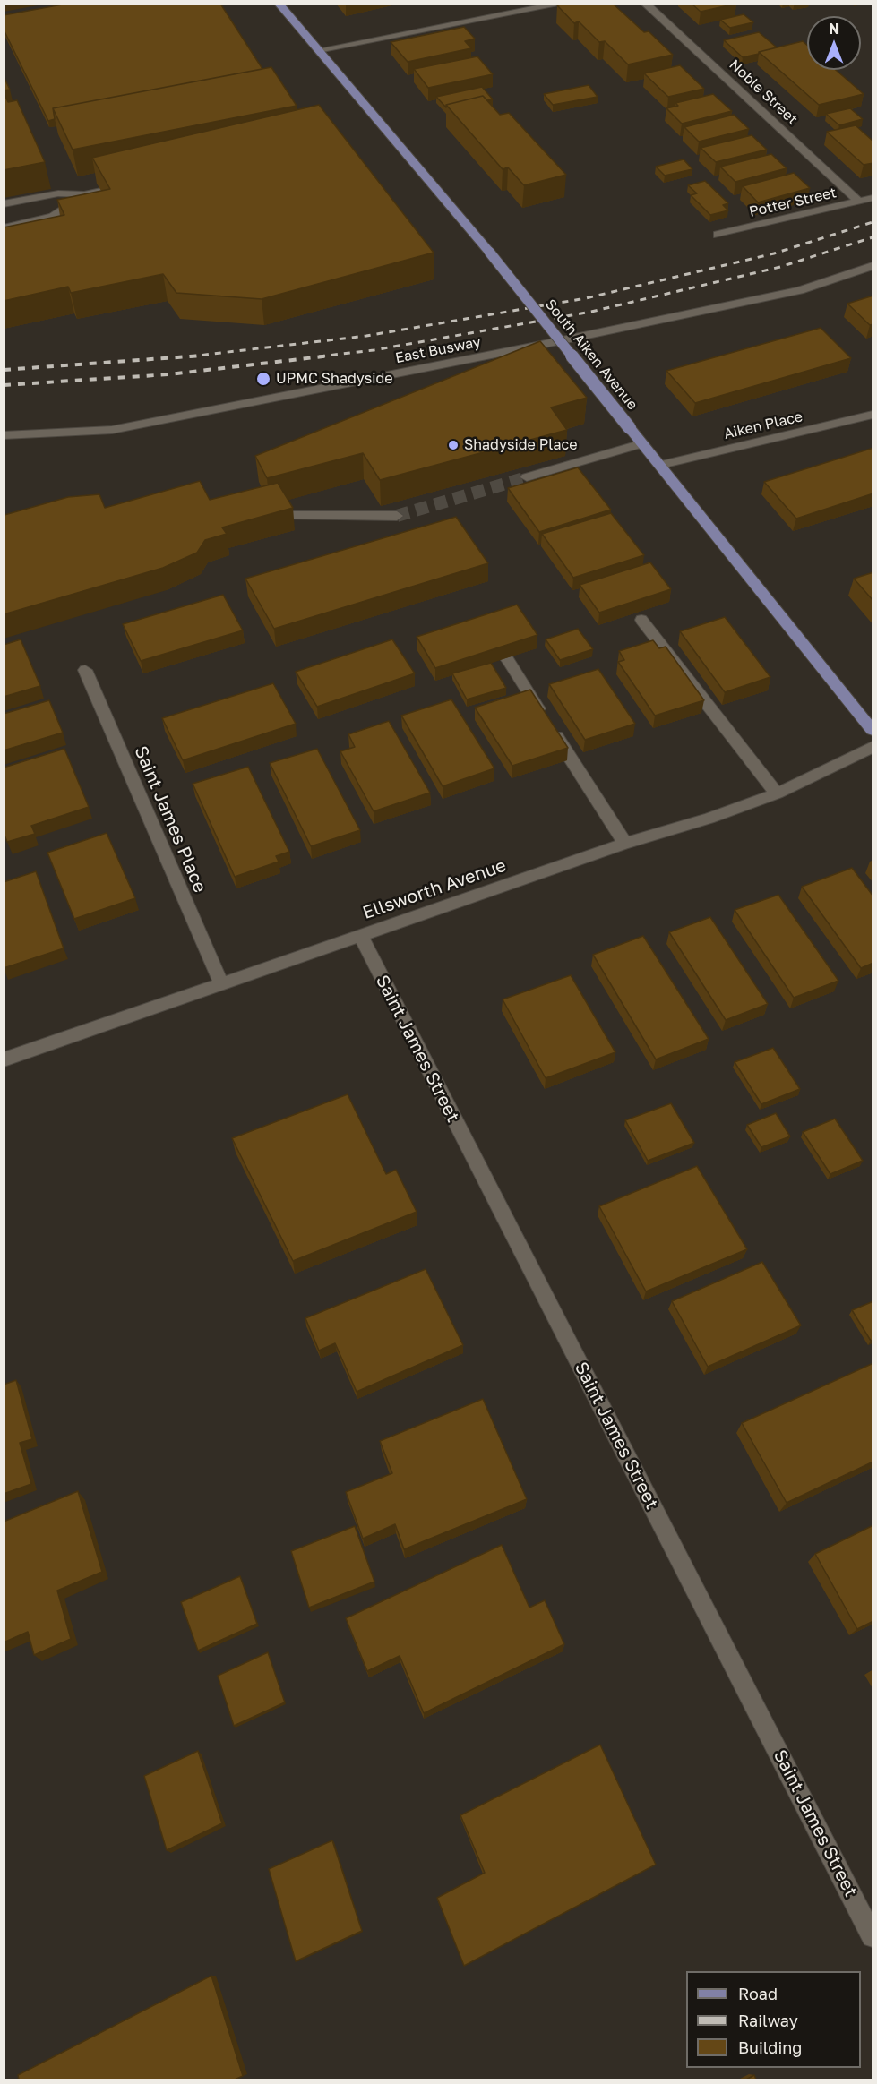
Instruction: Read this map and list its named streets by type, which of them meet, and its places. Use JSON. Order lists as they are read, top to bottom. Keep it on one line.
{"streets":{"main road":["South Aiken Avenue"],"street":["Noble Street","Potter Street","East Busway","Aiken Place","Saint James Place","Ellsworth Avenue","Saint James Street"]},"crossings":[["Noble Street","Potter Street"],["South Aiken Avenue","Aiken Place"],["Saint James Place","Ellsworth Avenue"],["Ellsworth Avenue","Saint James Street"]],"places":["UPMC Shadyside","Shadyside Place"],"legend":["Road","Railway","Building"],"north":"top"}
